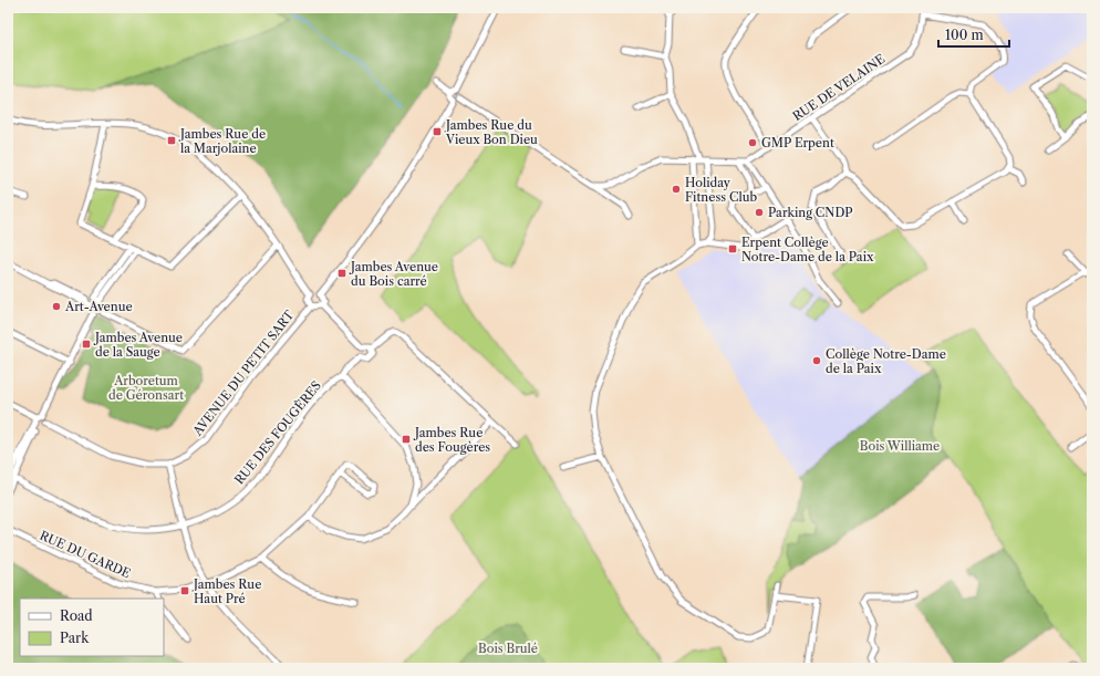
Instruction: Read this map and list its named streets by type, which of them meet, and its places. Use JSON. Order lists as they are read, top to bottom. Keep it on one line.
{"streets":{"street":["RUE DE VELAINE","AVENUE DU PETIT SART","RUE DES FOUGÈRES","RUE DU GARDE"]},"parks":["Arboretum de Géronsart","Bois Williame","Bois Brulé"],"places":{"transit":["Jambes Rue du Vieux Bon Dieu","Jambes Rue de la Marjolaine","Erpent Collège Notre-Dame de la Paix","Jambes Avenue du Bois carré","Jambes Avenue de la Sauge","Jambes Rue des Fougères","Jambes Rue Haut Pré"],"other":["GMP Erpent","Holiday Fitness Club","Parking CNDP","Art-Avenue","Collège Notre-Dame de la Paix"]},"legend":["Road","Park"],"scale_bar":"100 m"}
